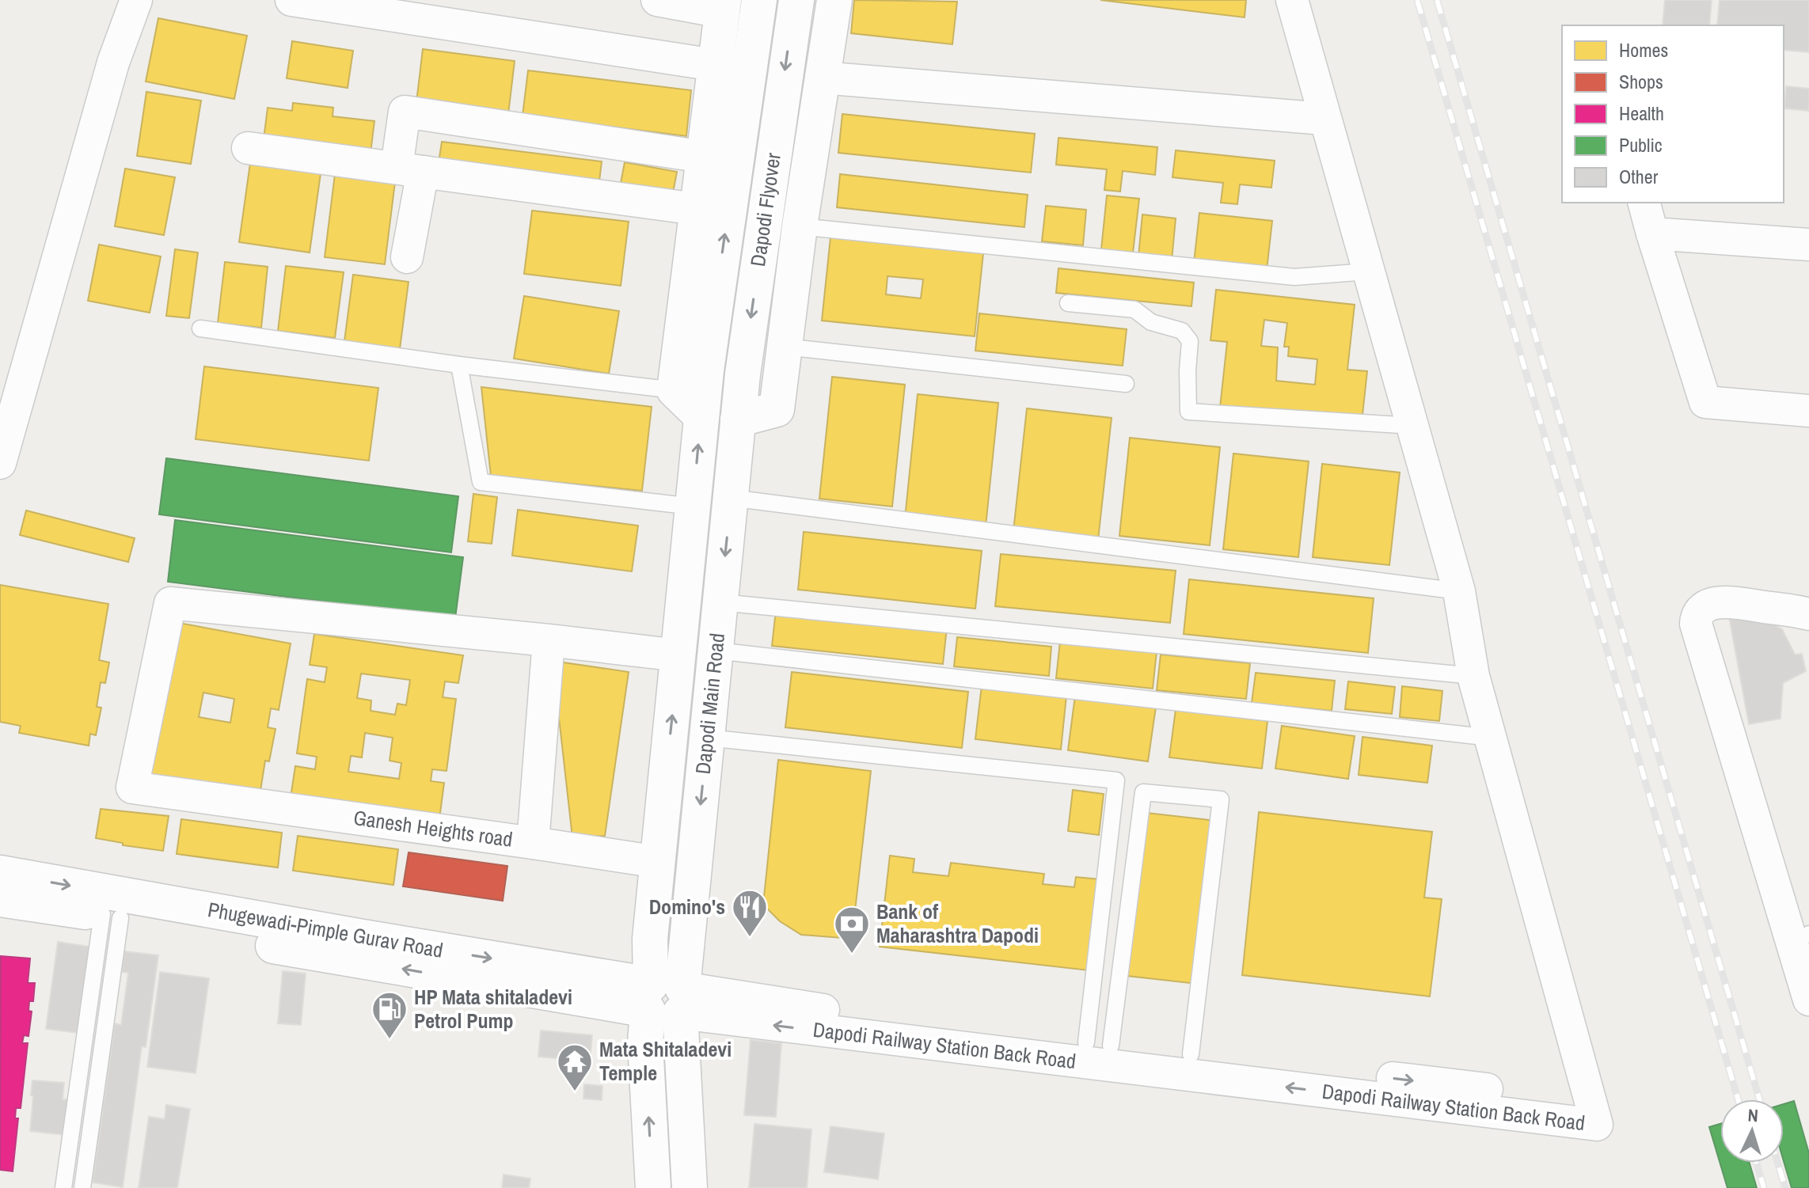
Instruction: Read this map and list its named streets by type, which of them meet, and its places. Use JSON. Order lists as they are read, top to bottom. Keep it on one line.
{"streets":{"main road":["Dapodi Flyover","Dapodi Main Road","Phugewadi-Pimple Gurav Road"],"street":["Ganesh Heights road","Dapodi Railway Station Back Road"]},"crossings":[["Dapodi Flyover","Dapodi Main Road"],["Dapodi Main Road","Phugewadi-Pimple Gurav Road"],["Dapodi Main Road","Dapodi Railway Station Back Road"],["Phugewadi-Pimple Gurav Road","Dapodi Railway Station Back Road"]],"places":{"restaurant":["Domino's"],"bank":["Bank of Maharashtra Dapodi"],"fuel station":["HP Mata shitaladevi Petrol Pump"],"temple":["Mata Shitaladevi Temple"]},"legend":["Homes","Shops","Health","Public","Other"],"north":"top"}
